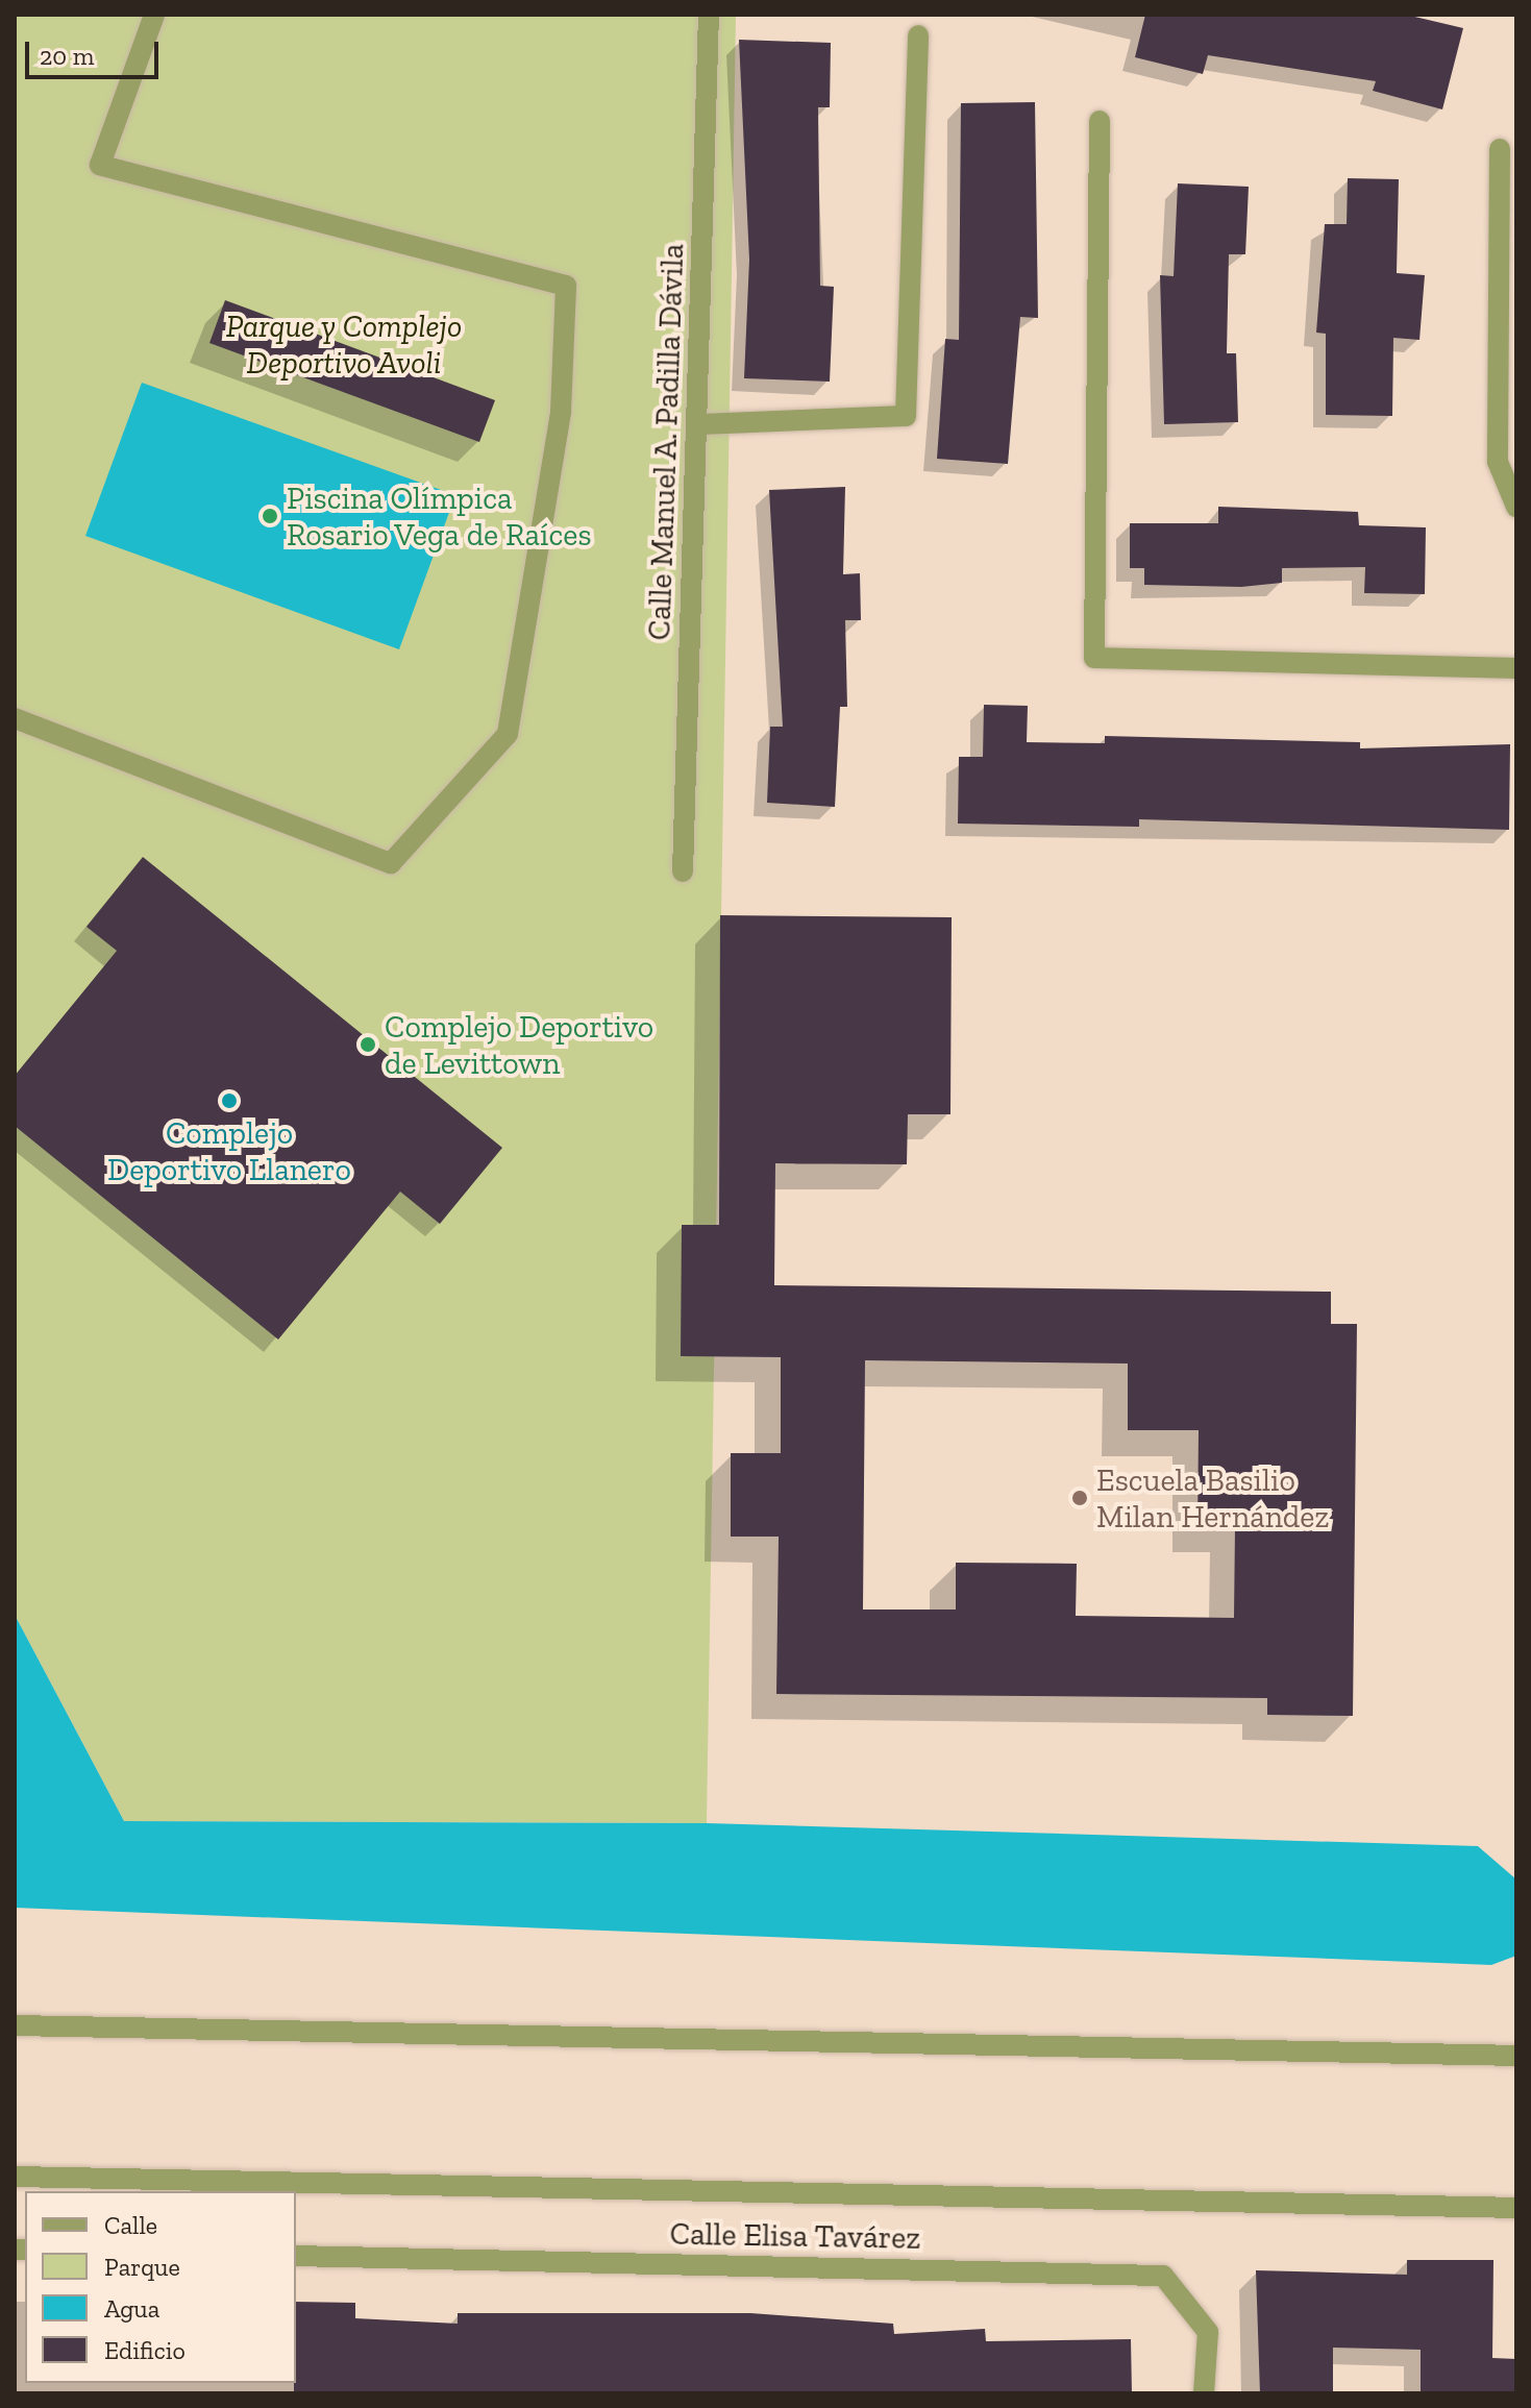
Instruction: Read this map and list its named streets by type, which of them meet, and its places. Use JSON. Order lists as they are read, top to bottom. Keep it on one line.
{"streets":{"street":["Calle Manuel A. Padilla Dávila","Calle Elisa Tavárez"]},"parks":["Parque y Complejo Deportivo Avoli"],"places":["Piscina Olímpica Rosario Vega de Raíces","Complejo Deportivo de Levittown","Complejo Deportivo Llanero","Escuela Basilio Milan Hernández"],"legend":["Calle","Parque","Agua","Edificio"],"scale_bar":"20 m"}
